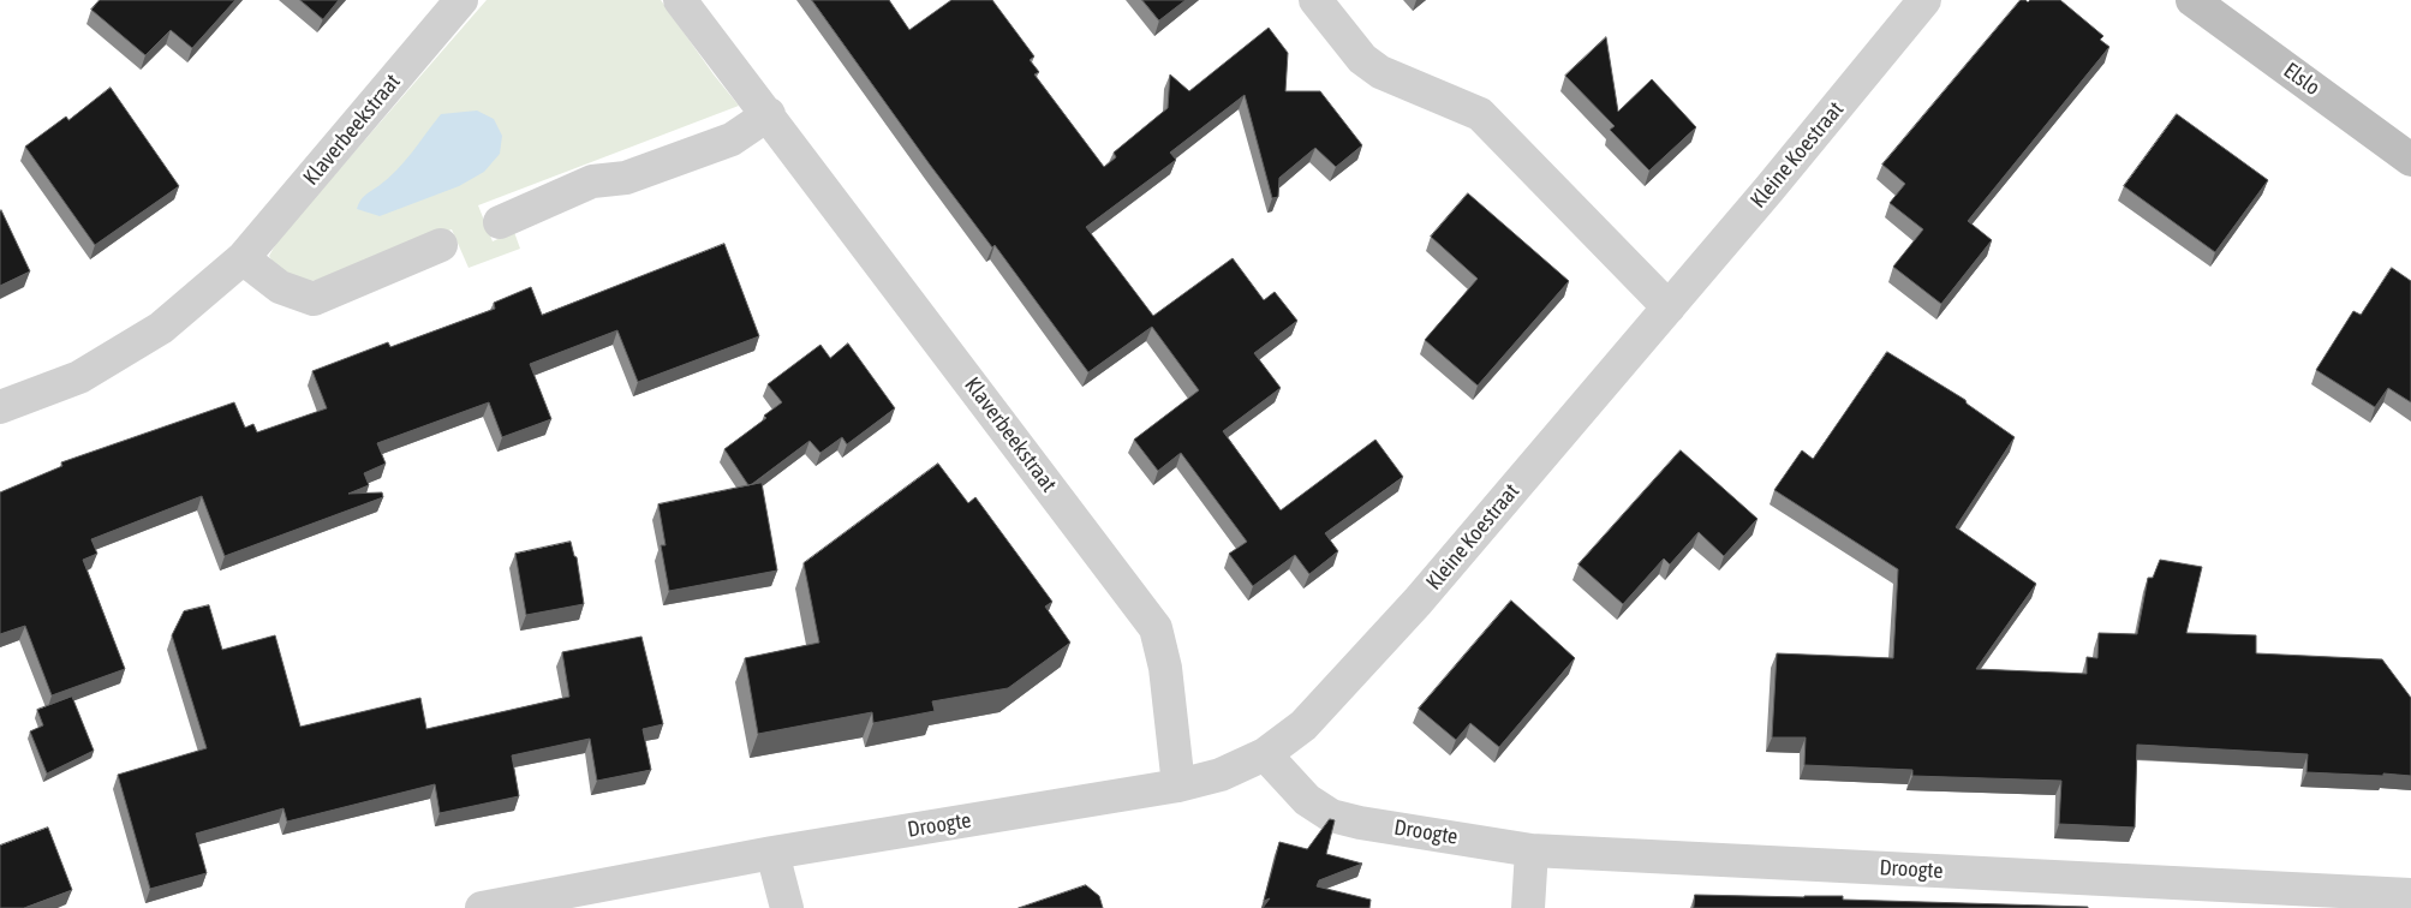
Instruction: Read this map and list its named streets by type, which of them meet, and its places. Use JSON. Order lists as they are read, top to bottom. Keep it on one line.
{"streets":{"street":["Elslo","Klaverbeekstraat","Kleine Koestraat","Droogte"]},"crossings":[["Klaverbeekstraat","Droogte"],["Kleine Koestraat","Droogte"]]}
